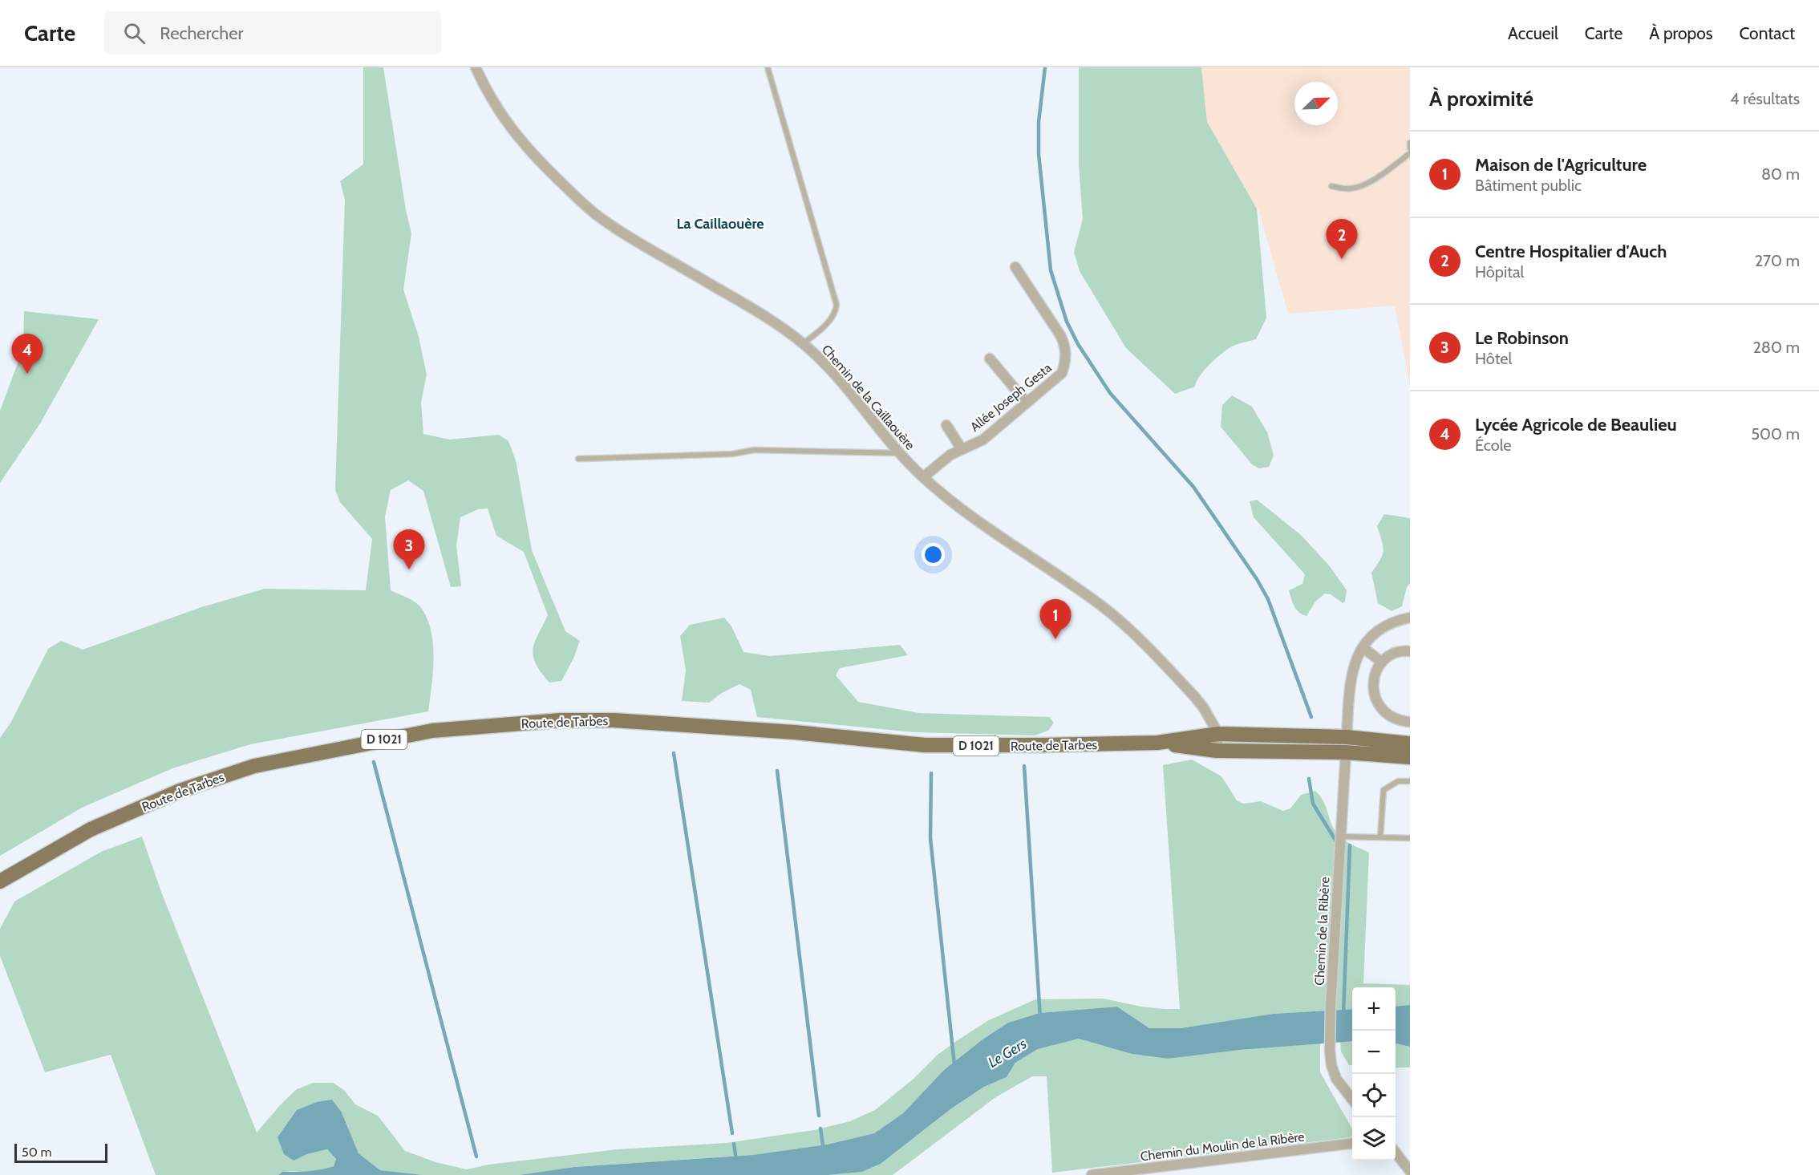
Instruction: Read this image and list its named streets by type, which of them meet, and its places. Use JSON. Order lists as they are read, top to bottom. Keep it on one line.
{"streets":{"main road":["Route de Tarbes","D 1021"],"street":["Chemin de la Caillaouère","Allée Joseph Gesta","Chemin de la Ribère","Chemin du Moulin de la Ribère"]},"crossings":[["Chemin de la Caillaouère","Allée Joseph Gesta"],["Chemin de la Caillaouère","Route de Tarbes"],["Chemin de la Caillaouère","D 1021"],["Route de Tarbes","D 1021"],["D 1021","Chemin de la Ribère"]],"districts":["La Caillaouère"],"water":["Le Gers"],"scale_bar":"50 m","north":"top right","page":{"header":"Carte","search":"Rechercher","nav":["Accueil","Carte","À propos","Contact"],"heading":["À proximité","4 résultats"],"list":[{"mark":"1","name":"Maison de l'Agriculture","note":"Bâtiment public","value":"80 m"},{"mark":"2","name":"Centre Hospitalier d'Auch","note":"Hôpital","value":"270 m"},{"mark":"3","name":"Le Robinson","note":"Hôtel","value":"280 m"},{"mark":"4","name":"Lycée Agricole de Beaulieu","note":"École","value":"500 m"}],"pins":["2","4","3","1"],"map_buttons":["+","−"],"scale":"50 m"}}
